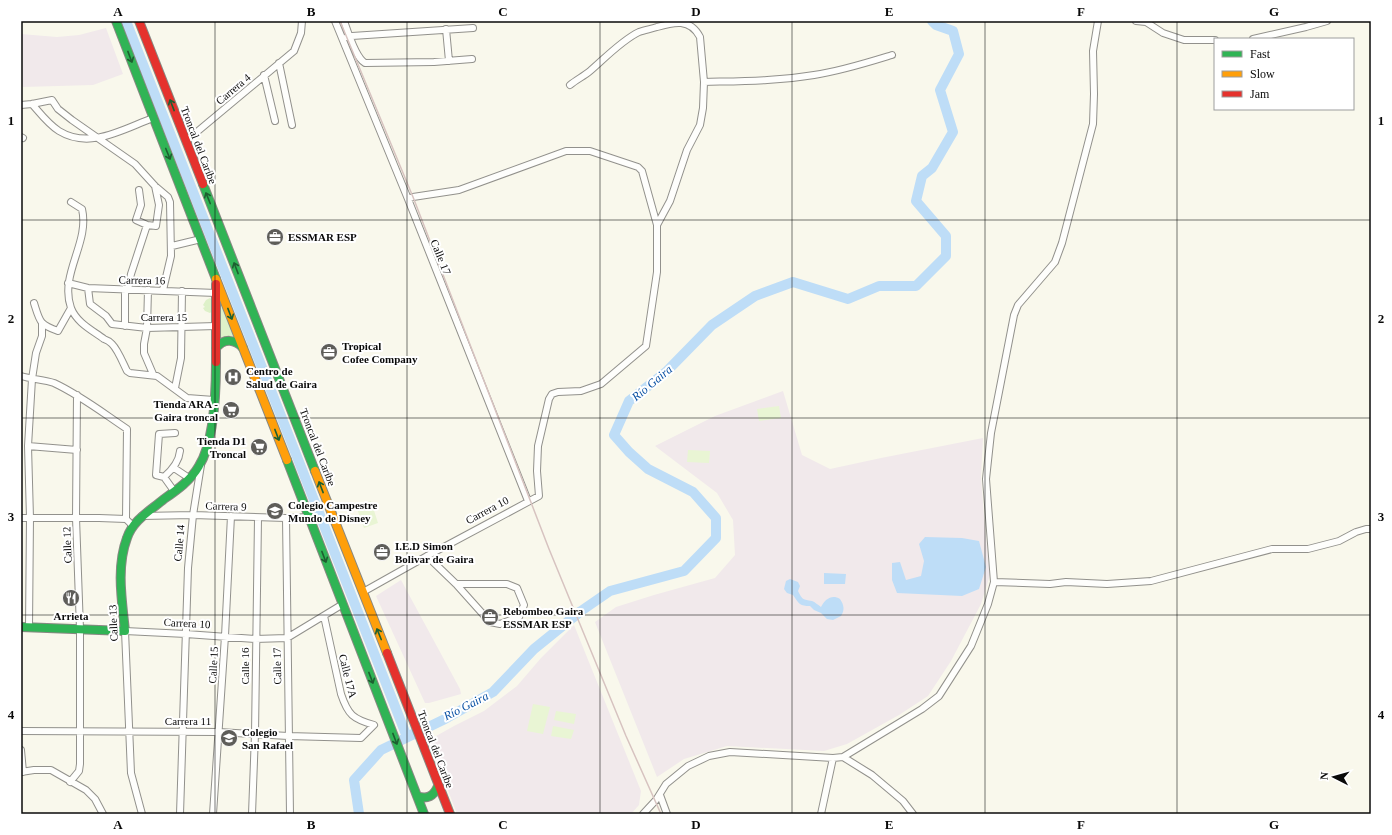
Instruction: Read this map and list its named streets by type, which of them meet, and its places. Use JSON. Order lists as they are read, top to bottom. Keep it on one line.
{"streets":{"main road":["Troncal del Caribe","Carrera 10","Calle 14","Calle 13"],"street":["Carrera 4","Calle 17","Carrera 16","Carrera 15","Carrera 9","Calle 12","Calle 15","Calle 16","Calle 17A","Carrera 11"]},"crossings":[["Carrera 4","Troncal del Caribe"],["Troncal del Caribe","Carrera 10"],["Calle 17","Carrera 9"],["Calle 17","Carrera 10"],["Calle 17","Carrera 11"],["Carrera 16","Carrera 15"],["Carrera 16","Calle 14"],["Carrera 15","Calle 14"],["Carrera 9","Calle 14"],["Carrera 9","Calle 13"],["Carrera 9","Calle 15"],["Carrera 9","Calle 16"],["Carrera 10","Calle 14"],["Carrera 10","Calle 12"],["Carrera 10","Calle 13"],["Carrera 10","Calle 15"],["Carrera 10","Calle 16"],["Carrera 10","Calle 17A"],["Calle 14","Calle 13"],["Calle 14","Carrera 11"],["Calle 12","Carrera 11"],["Calle 13","Carrera 11"],["Calle 15","Carrera 11"],["Calle 16","Carrera 11"],["Calle 17A","Carrera 11"]],"water":["Río Gaira"],"places":{"office":["ESSMAR ESP","Tropical Cofee Company","I.E.D Simon Bolivar de Gaira","Rebombeo Gaira ESSMAR ESP"],"hospital":["Centro de Salud de Gaira"],"supermarket":["Tienda ARA - Gaira troncal","Tienda D1 Troncal"],"school or university":["Colegio Campestre Mundo de Disney","Colegio San Rafael"],"restaurant":["Arrieta"]},"legend":["Fast","Slow","Jam"],"north":"left","grid":{"columns":["A","B","C","D","E","F","G"],"rows":["1","2","3","4"]}}
